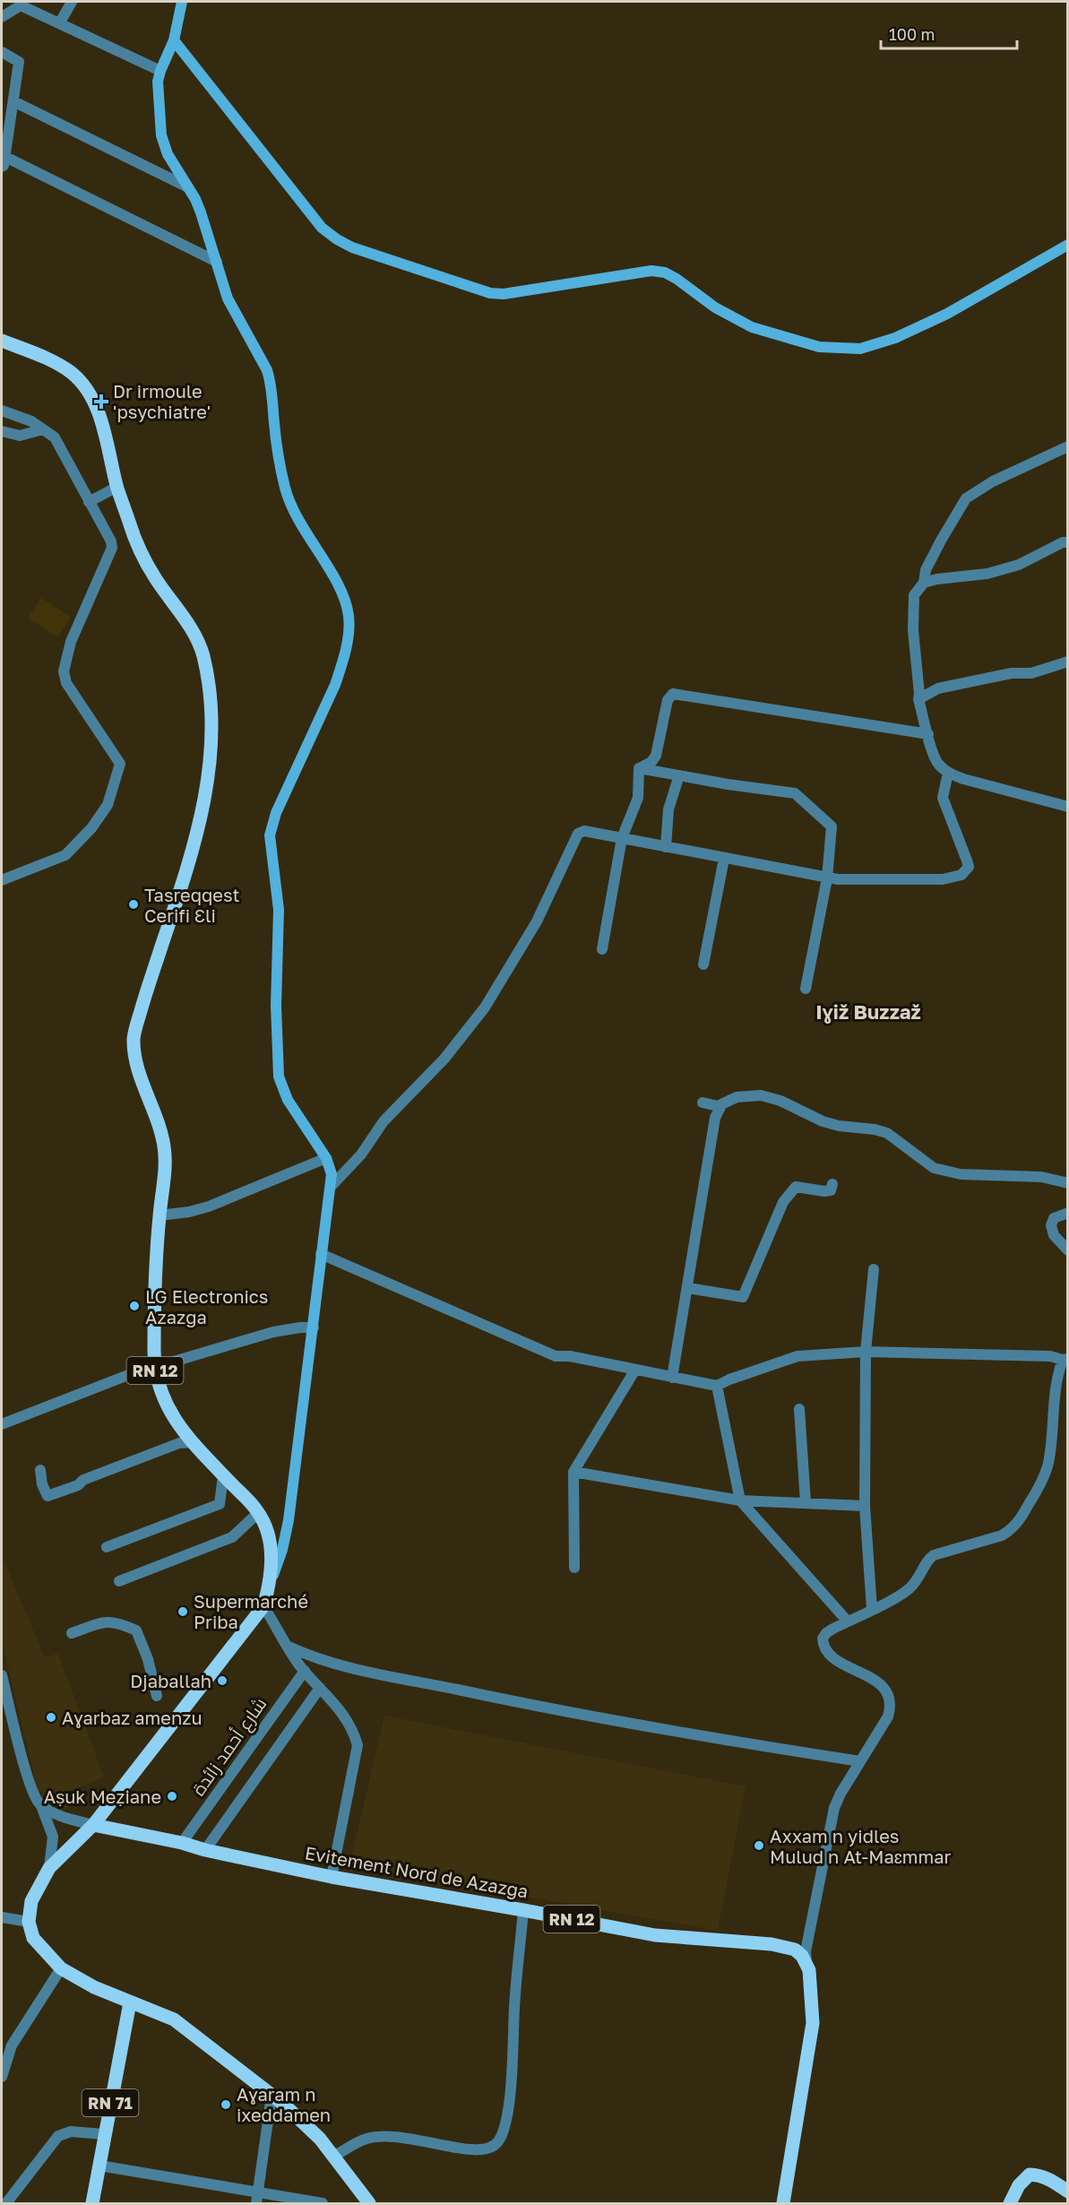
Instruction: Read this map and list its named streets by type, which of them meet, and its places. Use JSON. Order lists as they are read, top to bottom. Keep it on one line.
{"streets":{"main road":["RN 12","Evitement Nord de Azazga","RN 71"],"street":["شارع أحمد زائدة"]},"crossings":[["RN 12","Evitement Nord de Azazga"],["شارع أحمد زائدة","Evitement Nord de Azazga"]],"districts":["Iɣiž Buzzaž"],"places":{"health":["Dr irmoule 'psychiatre'"],"other":["Tasreqqest Cerifi Ɛli","LG Electronics Azazga","Supermarché Priba","Djaballah","Aɣarbaz amenzu","Aṣuk Meẓiane","Axxam n yidles Mulud n At-Maɛmmar","Aɣaram n ixeddamen"]},"scale_bar":"100 m"}
